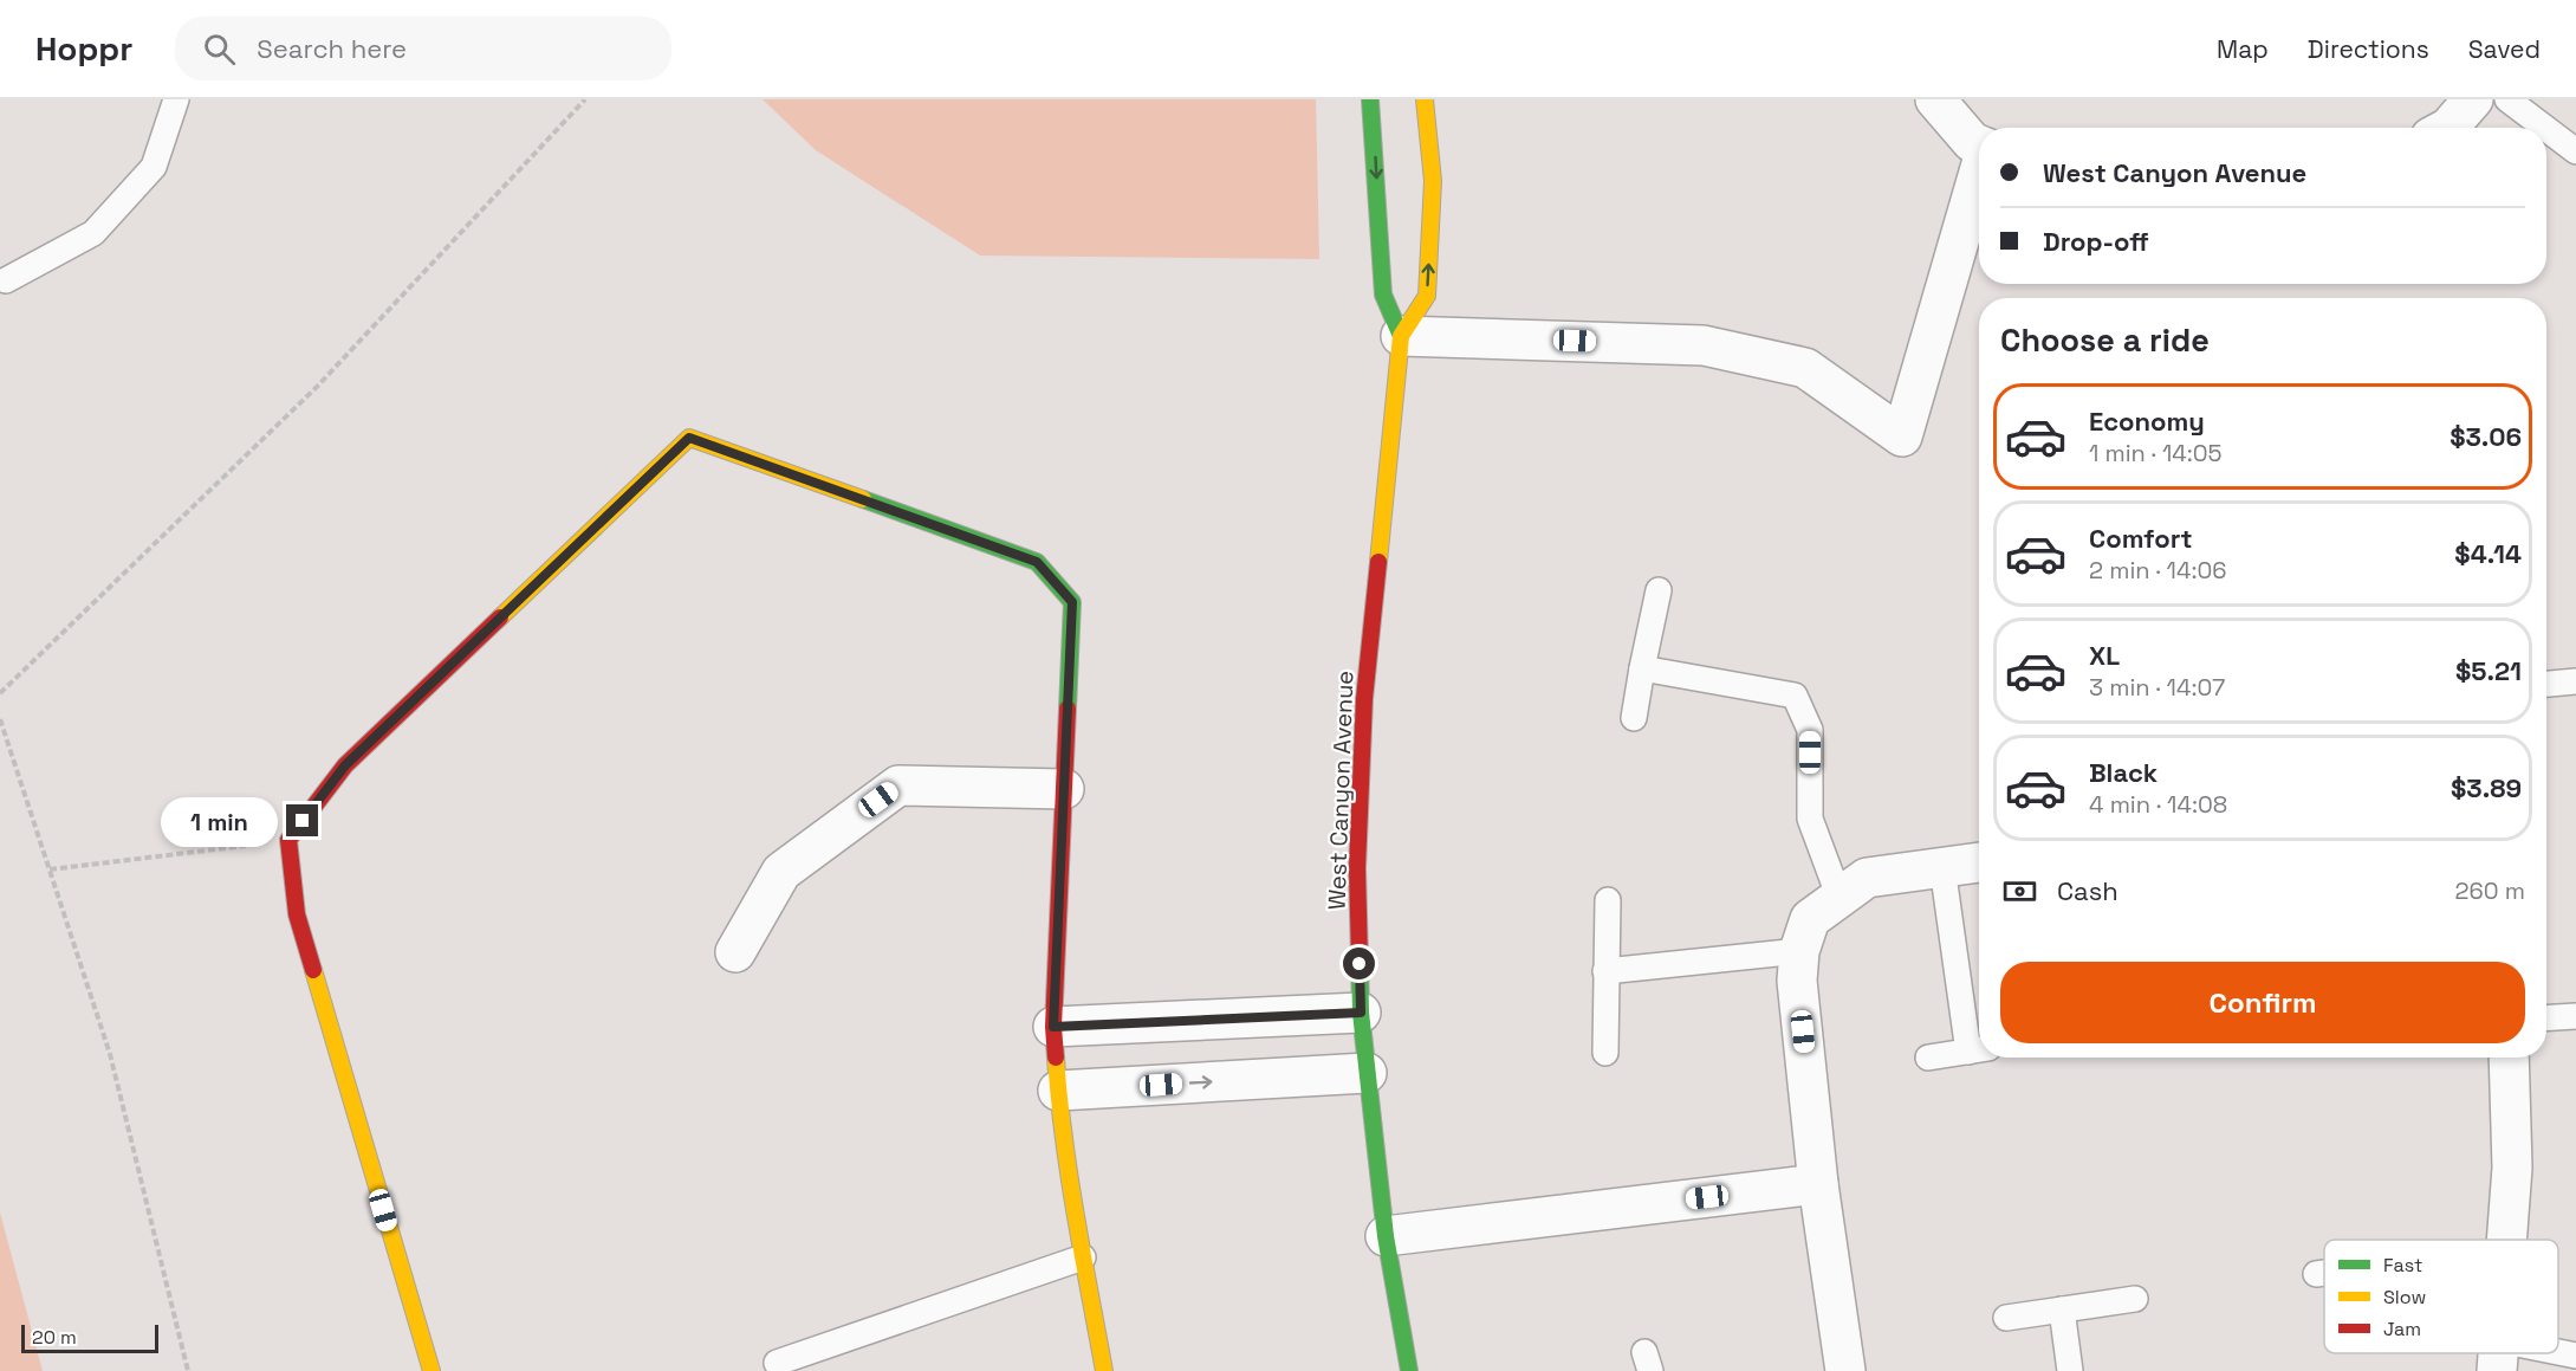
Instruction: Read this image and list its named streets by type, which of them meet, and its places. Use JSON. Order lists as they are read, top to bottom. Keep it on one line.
{"streets":{"street":["West Canyon Avenue"]},"legend":["Fast","Slow","Jam"],"scale_bar":"20 m","page":{"header":"Hoppr","search":"Search here","nav":["Map","Directions","Saved"],"banner":["West Canyon Avenue","Drop-off"],"heading":"Choose a ride","list":[{"name":"Economy","note":"1 min · 14:05","value":"$3.06"},{"name":"Comfort","note":"2 min · 14:06","value":"$4.14"},{"name":"XL","note":"3 min · 14:07","value":"$5.21"},{"name":"Black","note":"4 min · 14:08","value":"$3.89"}],"bubble":"1 min","pay":["Cash","260 m"],"buttons":"Confirm","scale":"20 m"}}
